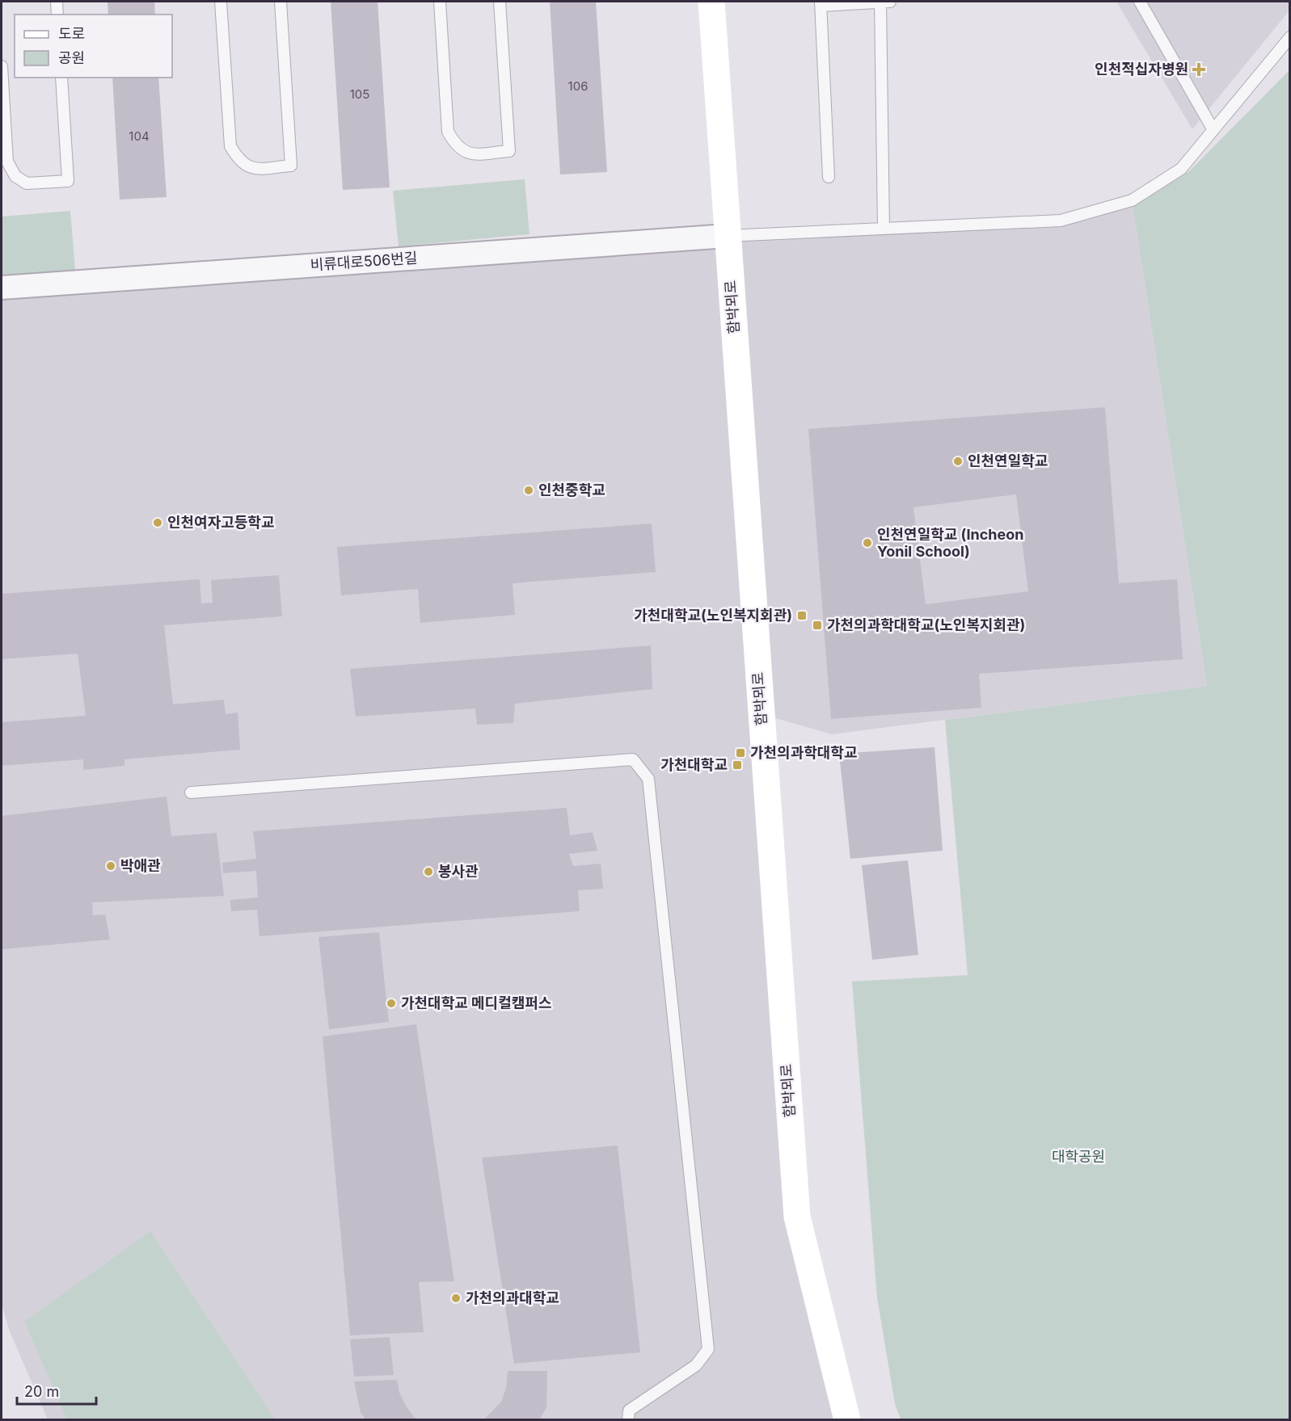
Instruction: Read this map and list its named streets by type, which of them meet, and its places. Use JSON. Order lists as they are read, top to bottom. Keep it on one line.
{"streets":{"main road":["함박뫼로"],"street":["비류대로506번길"]},"crossings":[["비류대로506번길","함박뫼로"]],"parks":["대학공원"],"places":{"health":["인천적십자병원"],"other":["인천연일학교","인천중학교","인천여자고등학교","인천연일학교 (Incheon Yonil School)","박애관","봉사관","가천대학교 메디컬캠퍼스","가천의과대학교"],"transit":["가천대학교(노인복지회관)","가천의과학대학교(노인복지회관)","가천의과학대학교","가천대학교"]},"house_numbers":["106","105","104"],"legend":["도로","공원"],"scale_bar":"20 m"}
